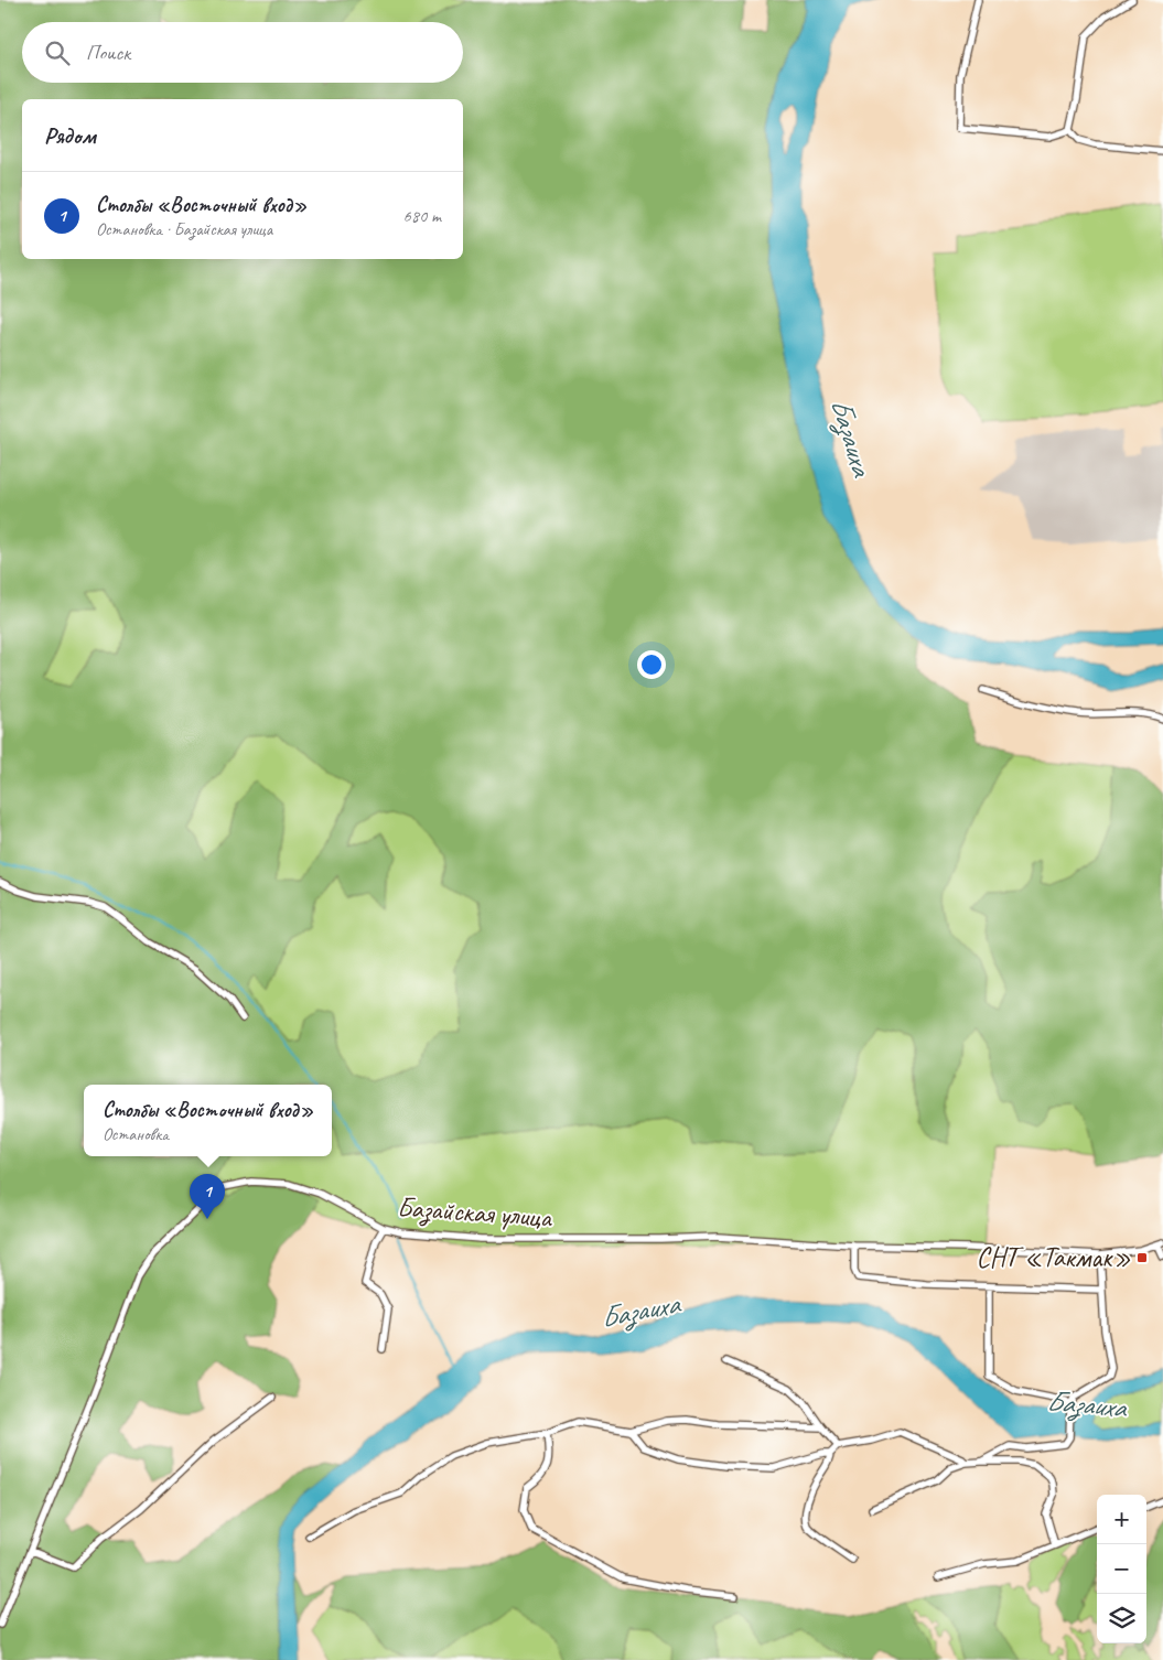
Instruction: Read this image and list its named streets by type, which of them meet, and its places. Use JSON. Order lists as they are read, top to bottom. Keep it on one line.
{"streets":{"street":["Базайская улица"]},"water":["Базаиха"],"places":{"transit":["СНТ «Такмак»"]},"page":{"search":"Поиск","heading":"Рядом","list":[{"mark":"1","name":"Столбы «Восточный вход»","note":"Остановка · Базайская улица","value":"680 m"}],"popup":["Столбы «Восточный вход»","Остановка"],"pins":"1","map_buttons":["+","−"]}}
